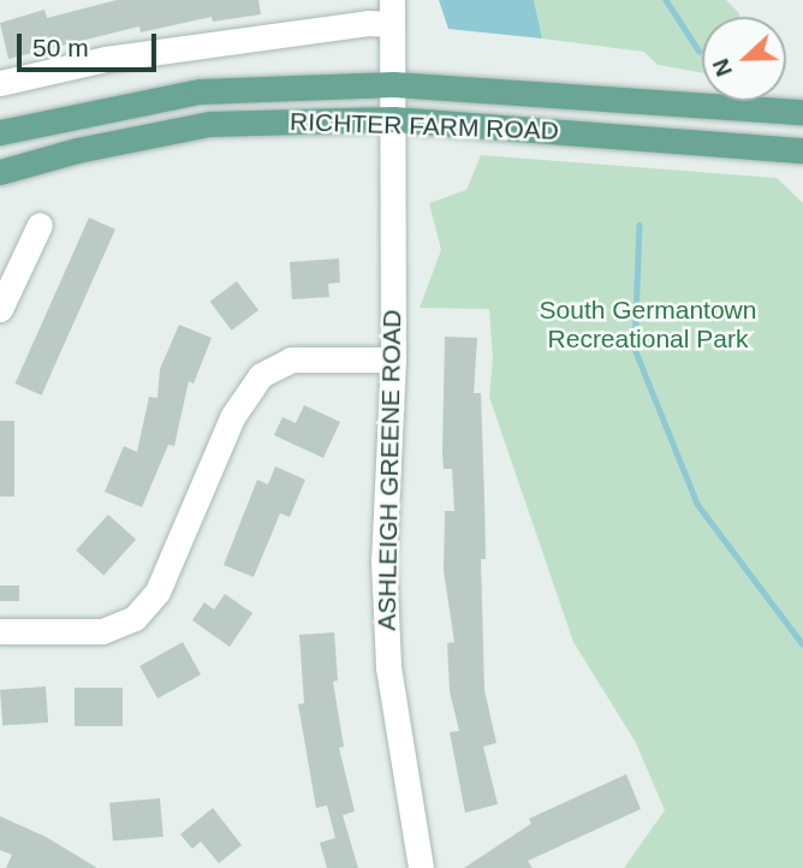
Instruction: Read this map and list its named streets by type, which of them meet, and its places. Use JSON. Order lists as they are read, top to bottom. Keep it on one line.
{"streets":{"main road":["RICHTER FARM ROAD"],"street":["ASHLEIGH GREENE ROAD"]},"crossings":[["RICHTER FARM ROAD","ASHLEIGH GREENE ROAD"]],"parks":["South Germantown Recreational Park"],"scale_bar":"50 m","north":"left"}
